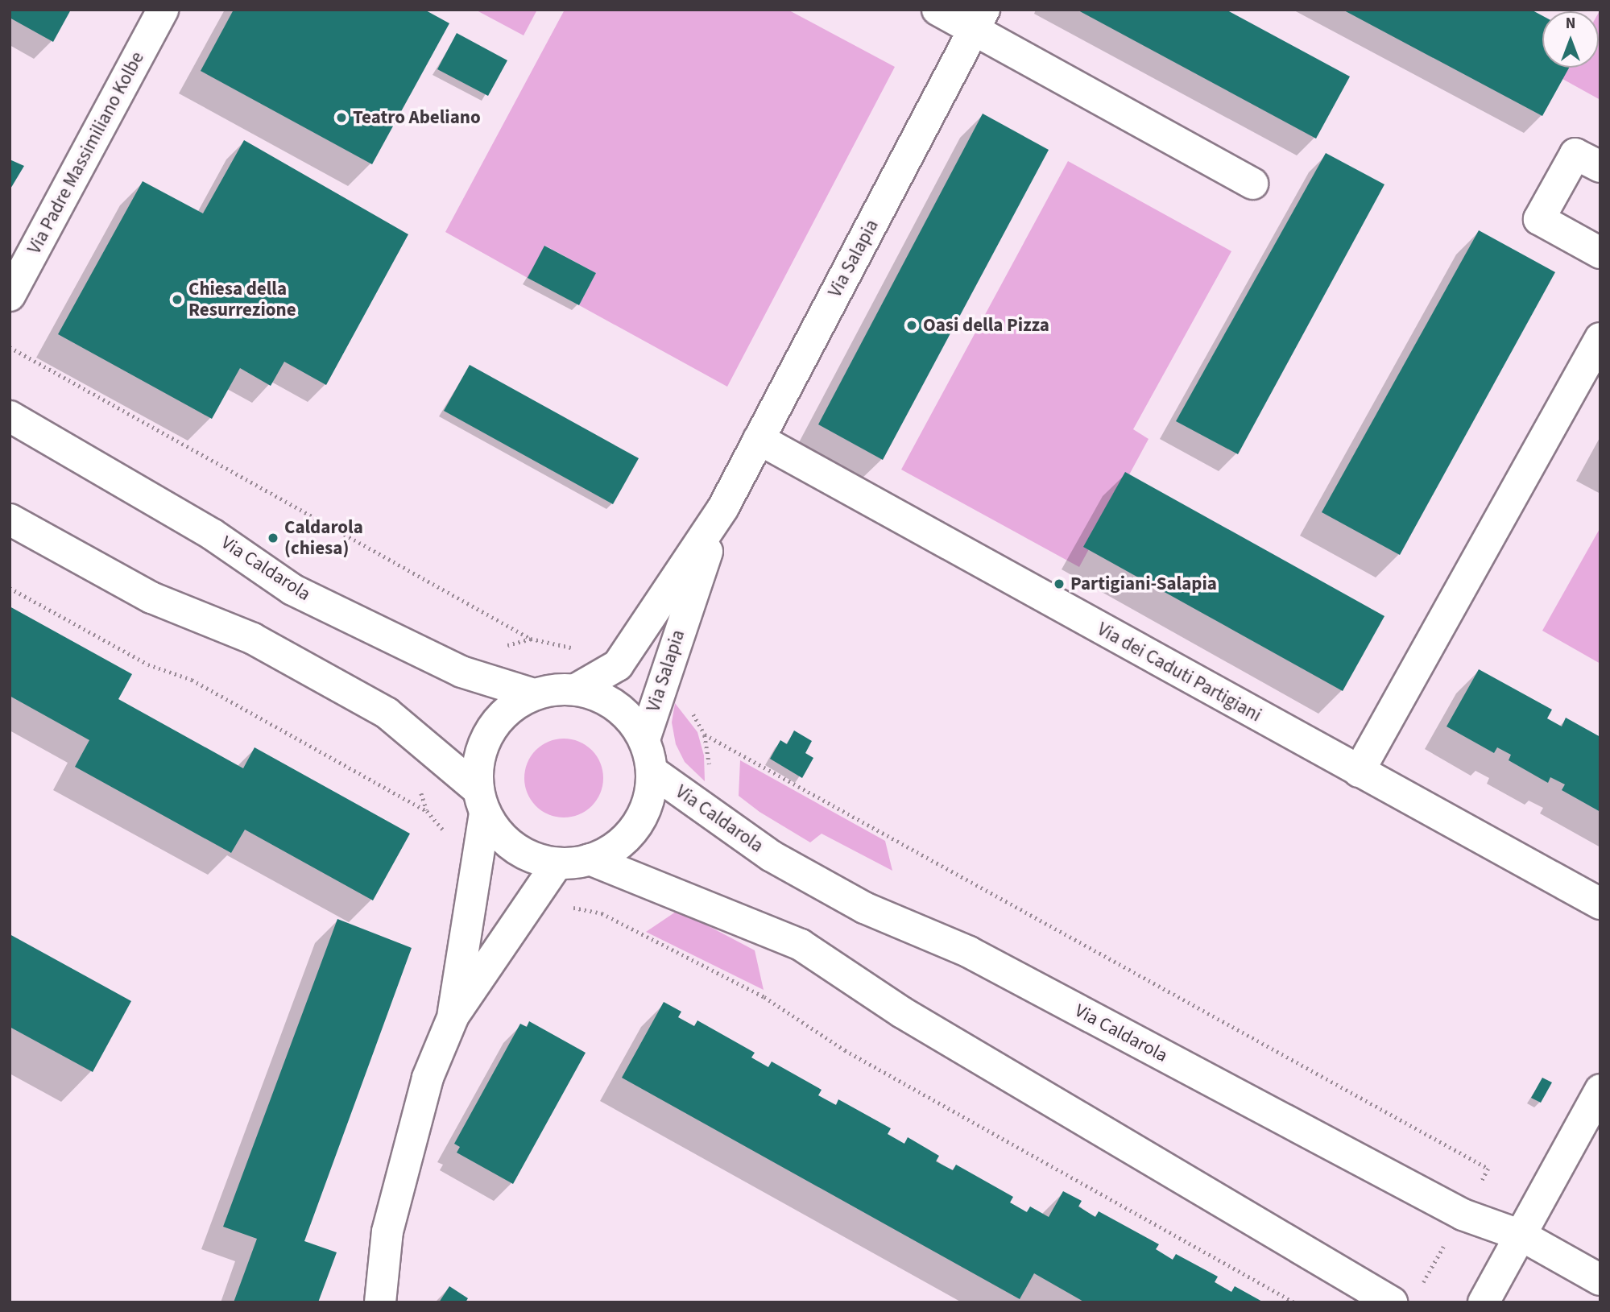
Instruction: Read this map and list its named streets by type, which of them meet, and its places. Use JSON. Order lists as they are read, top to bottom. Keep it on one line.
{"streets":{"street":["Via Padre Massimiliano Kolbe","Via Salapia","Via Caldarola","Via dei Caduti Partigiani"]},"crossings":[["Via Salapia","Via Caldarola"],["Via Salapia","Via dei Caduti Partigiani"]],"places":["Teatro Abeliano","Chiesa della Resurrezione","Oasi della Pizza","Caldarola (chiesa)","Partigiani-Salapia"],"north":"top"}
